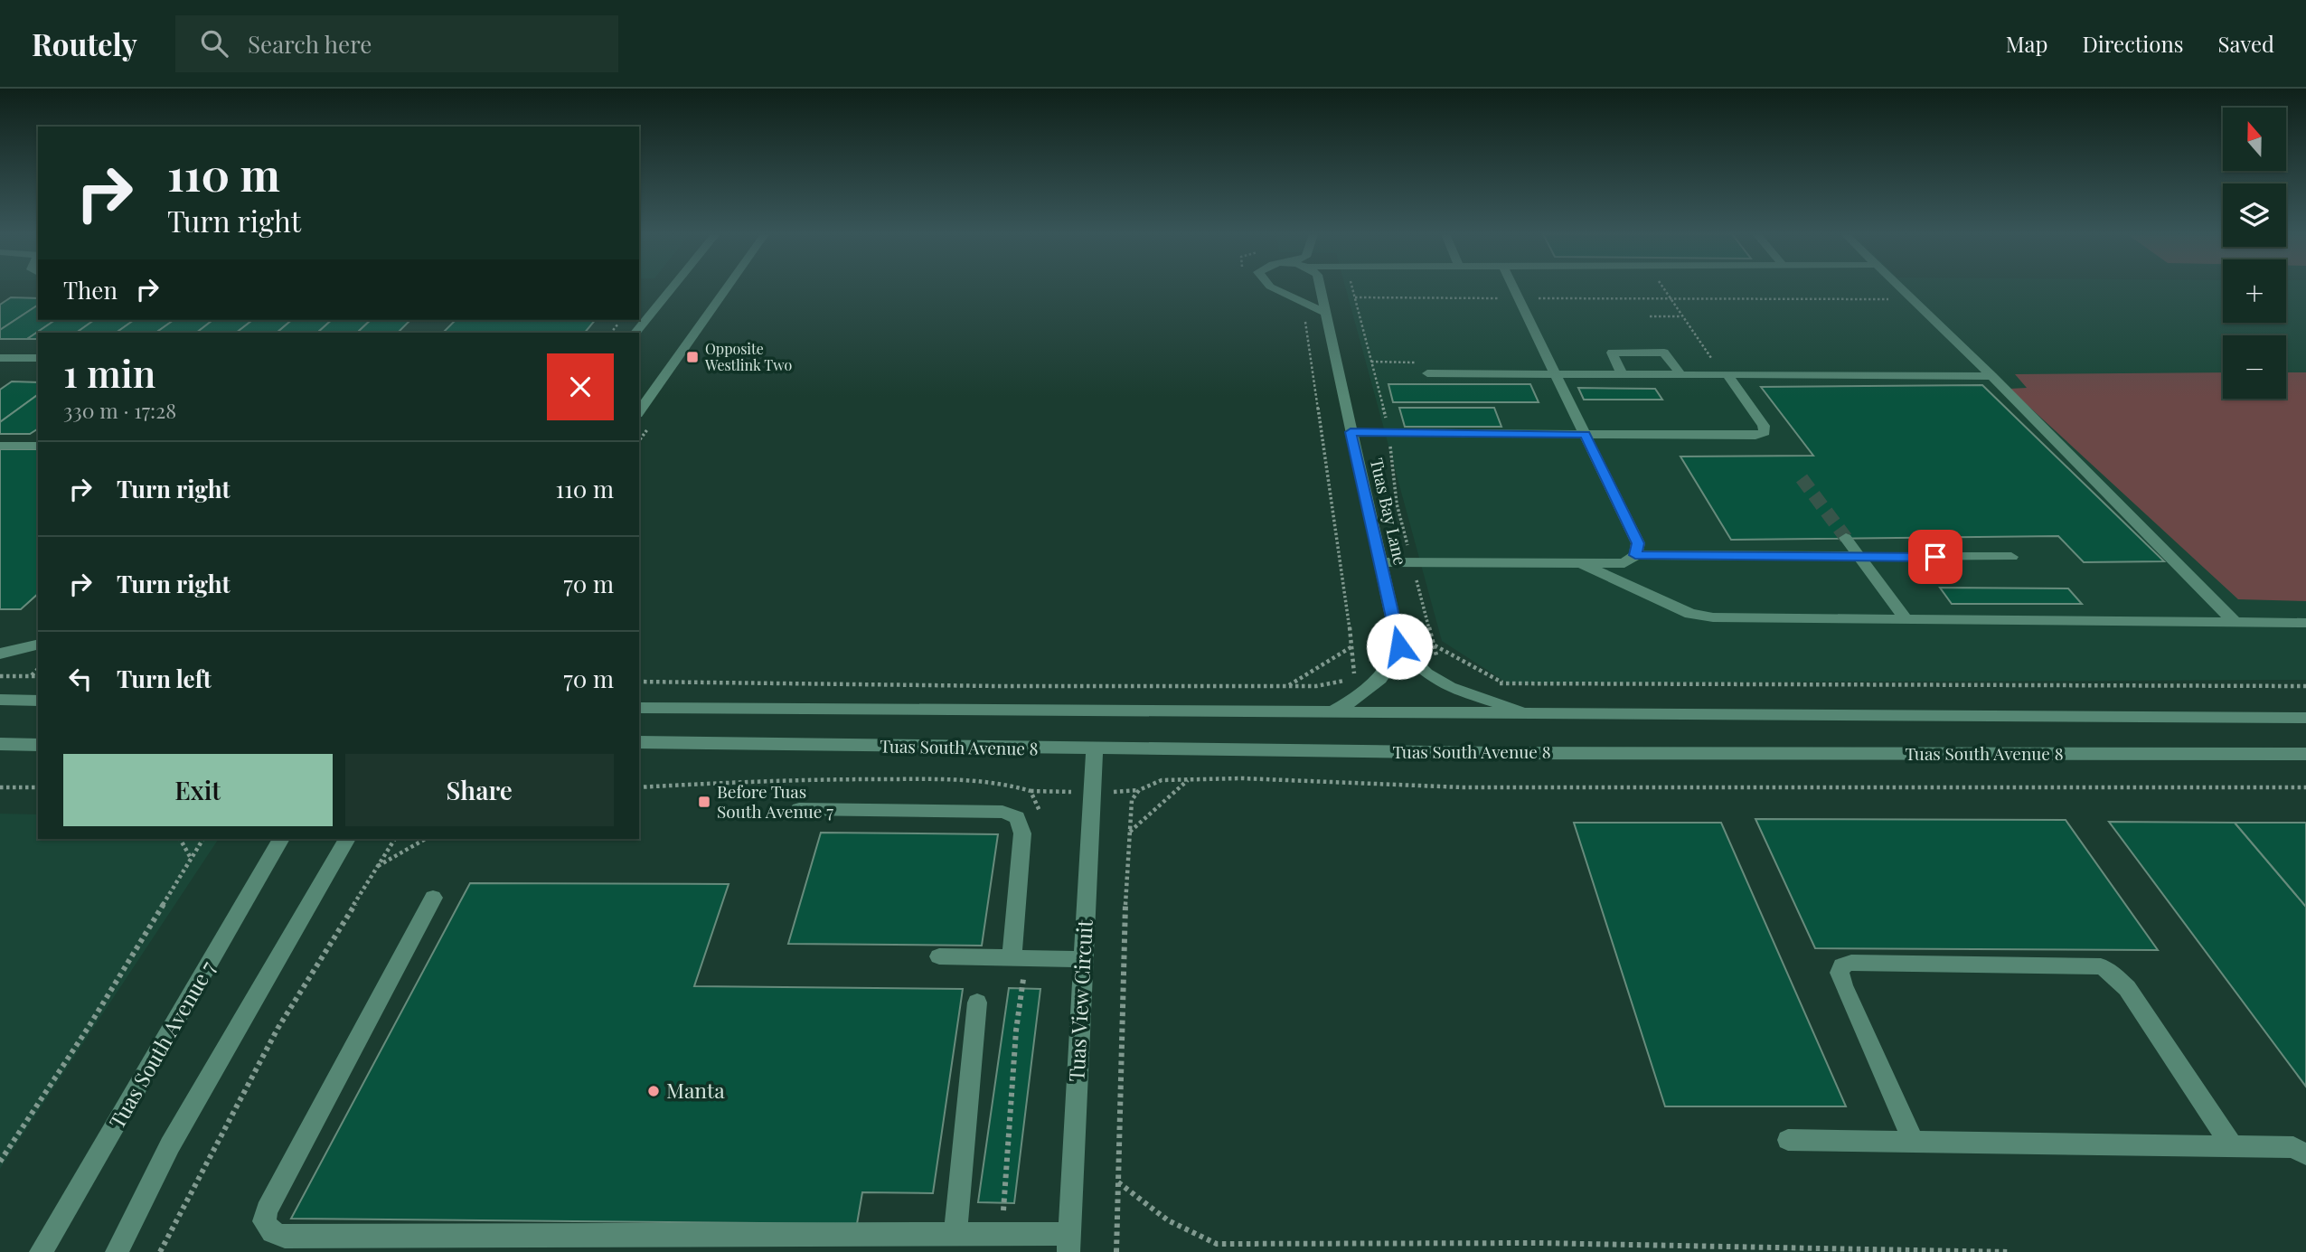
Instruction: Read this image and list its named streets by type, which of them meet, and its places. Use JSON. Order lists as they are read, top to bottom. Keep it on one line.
{"streets":{"street":["Tuas Bay Lane","Tuas South Avenue 8","Tuas View Circuit","Tuas South Avenue 7"]},"crossings":[["Tuas South Avenue 8","Tuas View Circuit"]],"places":{"transit":["Opposite Westlink Two","Before Tuas South Avenue 7"],"other":["Manta"]},"north":"top","page":{"header":"Routely","search":"Search here","nav":["Map","Directions","Saved"],"map_buttons":["+","−"],"turn":["110 m","Turn right"],"then":"Then","heading":["1 min","330 m · 17:28"],"list":[{"name":"Turn right","value":"110 m"},{"name":"Turn right","value":"70 m"},{"name":"Turn left","value":"70 m"}],"buttons":["Exit","Share"]}}
